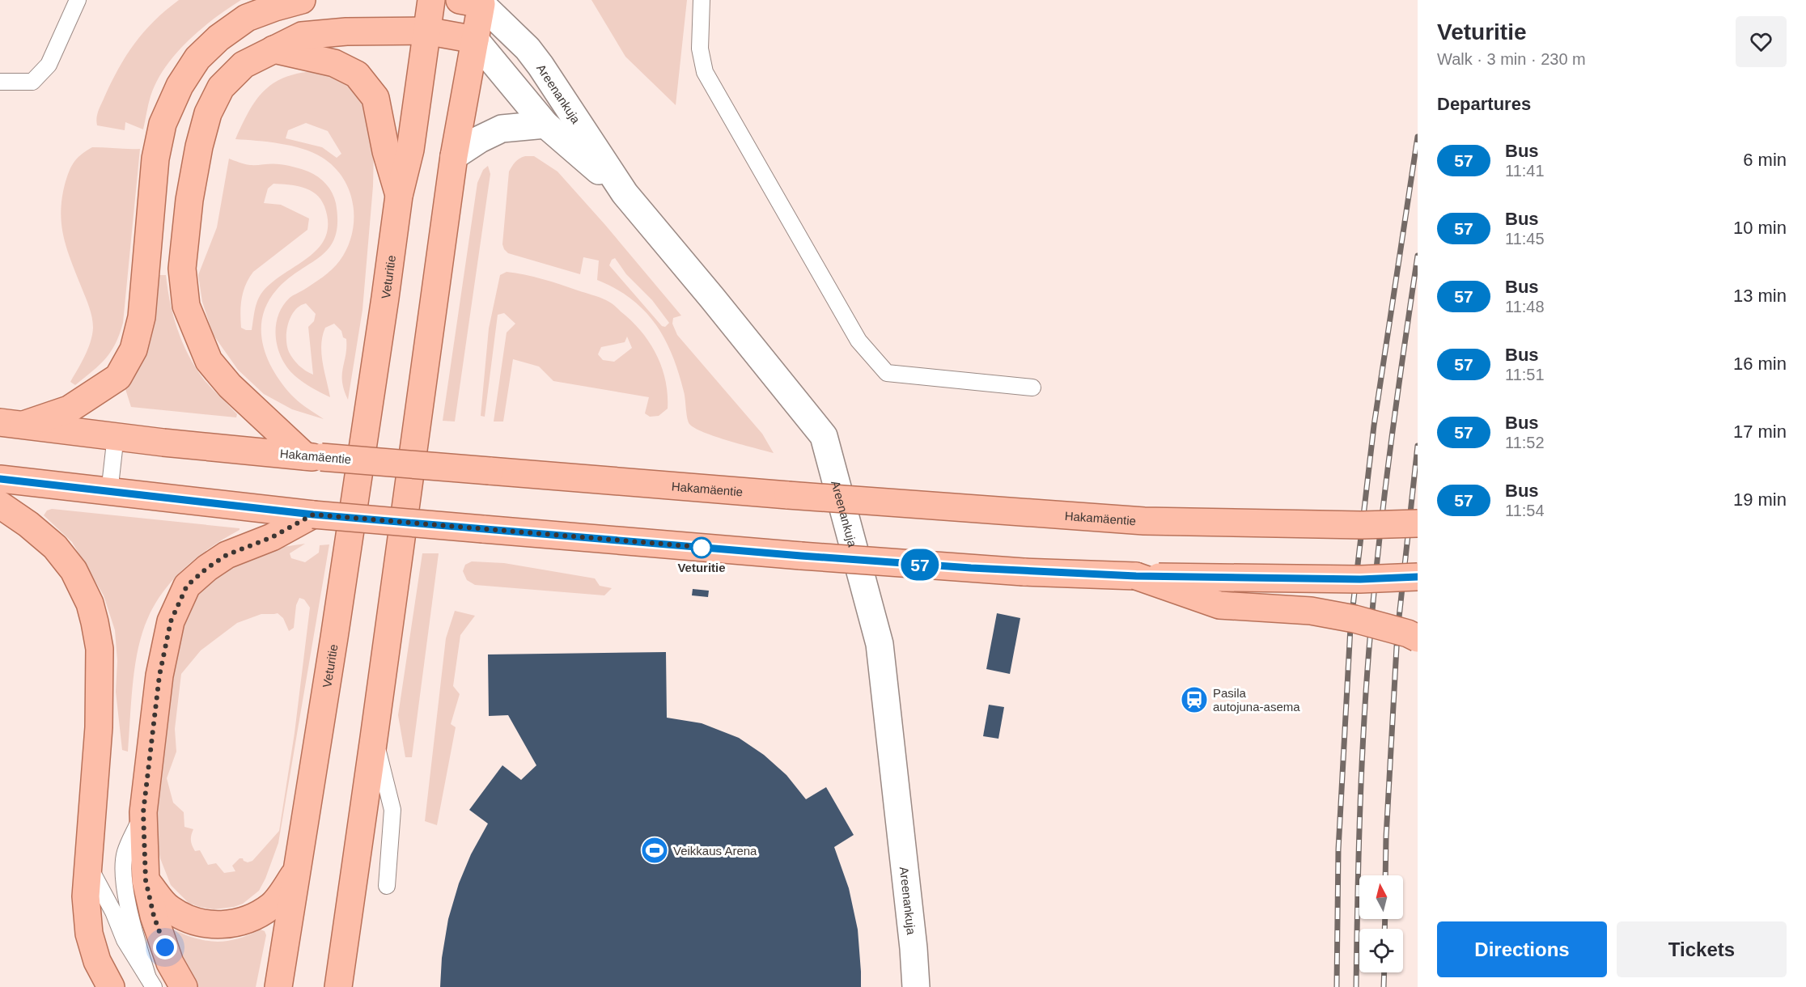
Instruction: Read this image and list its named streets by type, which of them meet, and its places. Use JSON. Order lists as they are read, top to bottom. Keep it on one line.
{"streets":{"main road":["Veturitie","Hakamäentie"],"street":["Areenankuja"]},"places":{"other":["Veturitie"],"station":["Pasila autojuna-asema"],"sports":["Veikkaus Arena"]},"lines":["bus line 57"],"north":"top","page":{"on_map":"57","heading":[["Veturitie","Walk · 3 min · 230 m"],"Departures"],"list":[{"mark":"57","name":"Bus","note":"11:41","value":"6 min"},{"mark":"57","name":"Bus","note":"11:45","value":"10 min"},{"mark":"57","name":"Bus","note":"11:48","value":"13 min"},{"mark":"57","name":"Bus","note":"11:51","value":"16 min"},{"mark":"57","name":"Bus","note":"11:52","value":"17 min"},{"mark":"57","name":"Bus","note":"11:54","value":"19 min"}],"buttons":["Directions","Tickets"]}}
